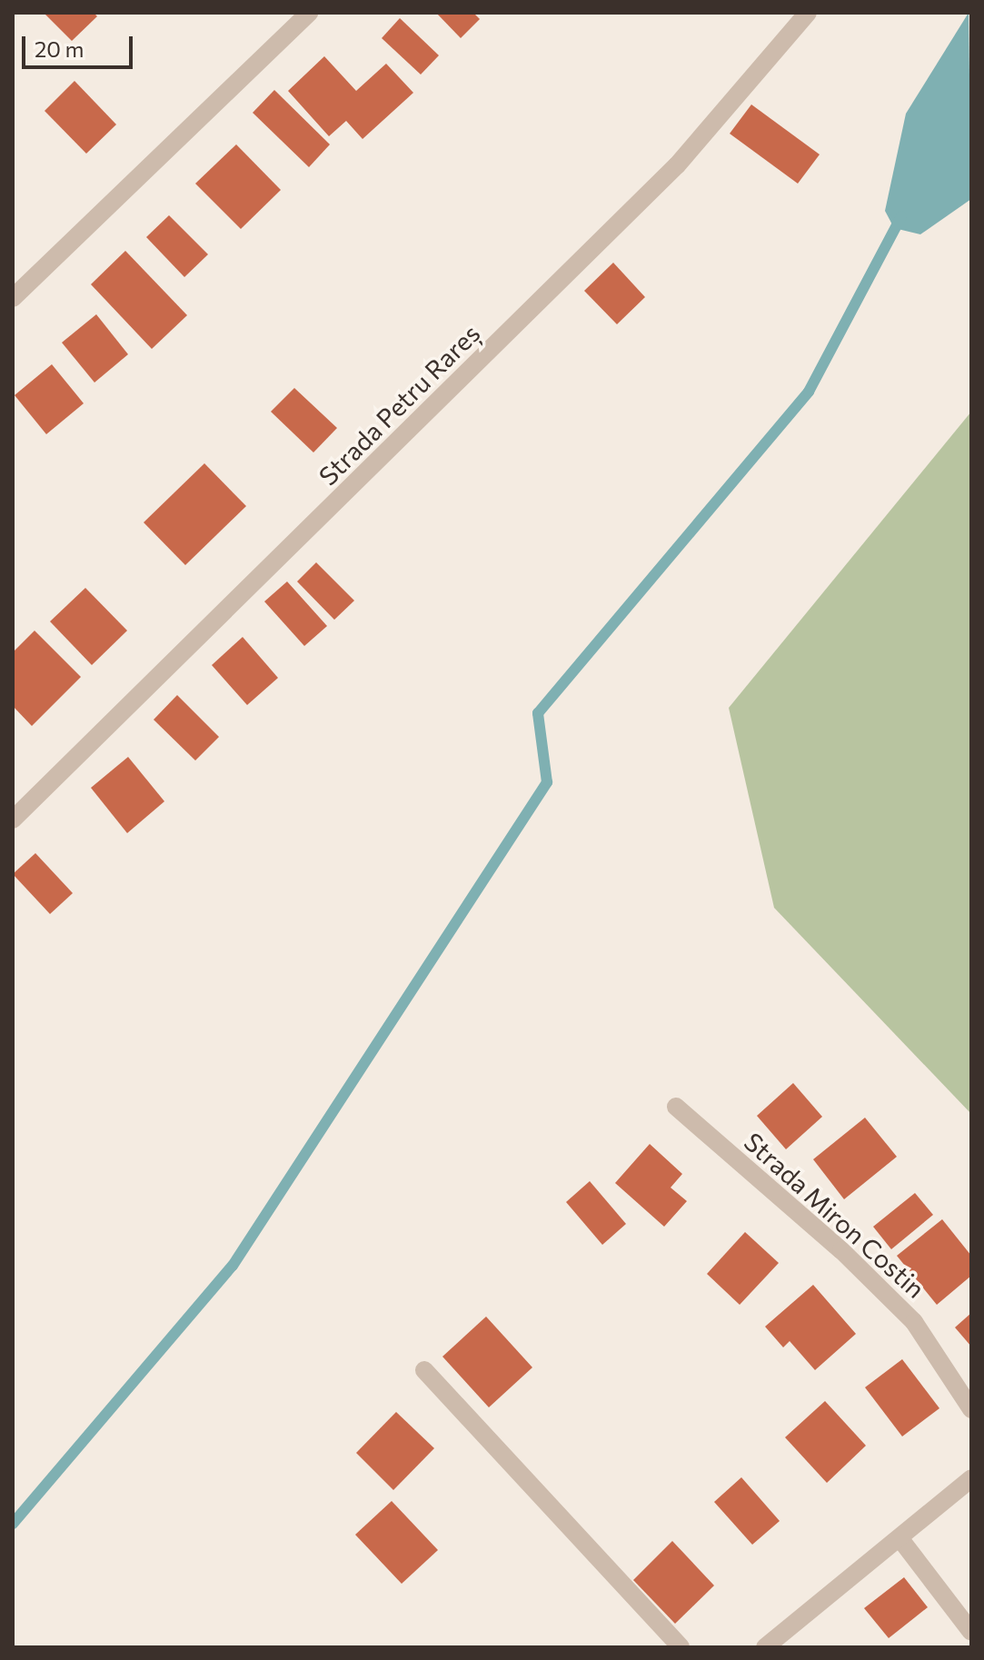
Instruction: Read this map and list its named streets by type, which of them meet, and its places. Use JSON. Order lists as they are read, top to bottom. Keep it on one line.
{"streets":{"street":["Strada Petru Rareș","Strada Miron Costin"]},"scale_bar":"20 m"}
